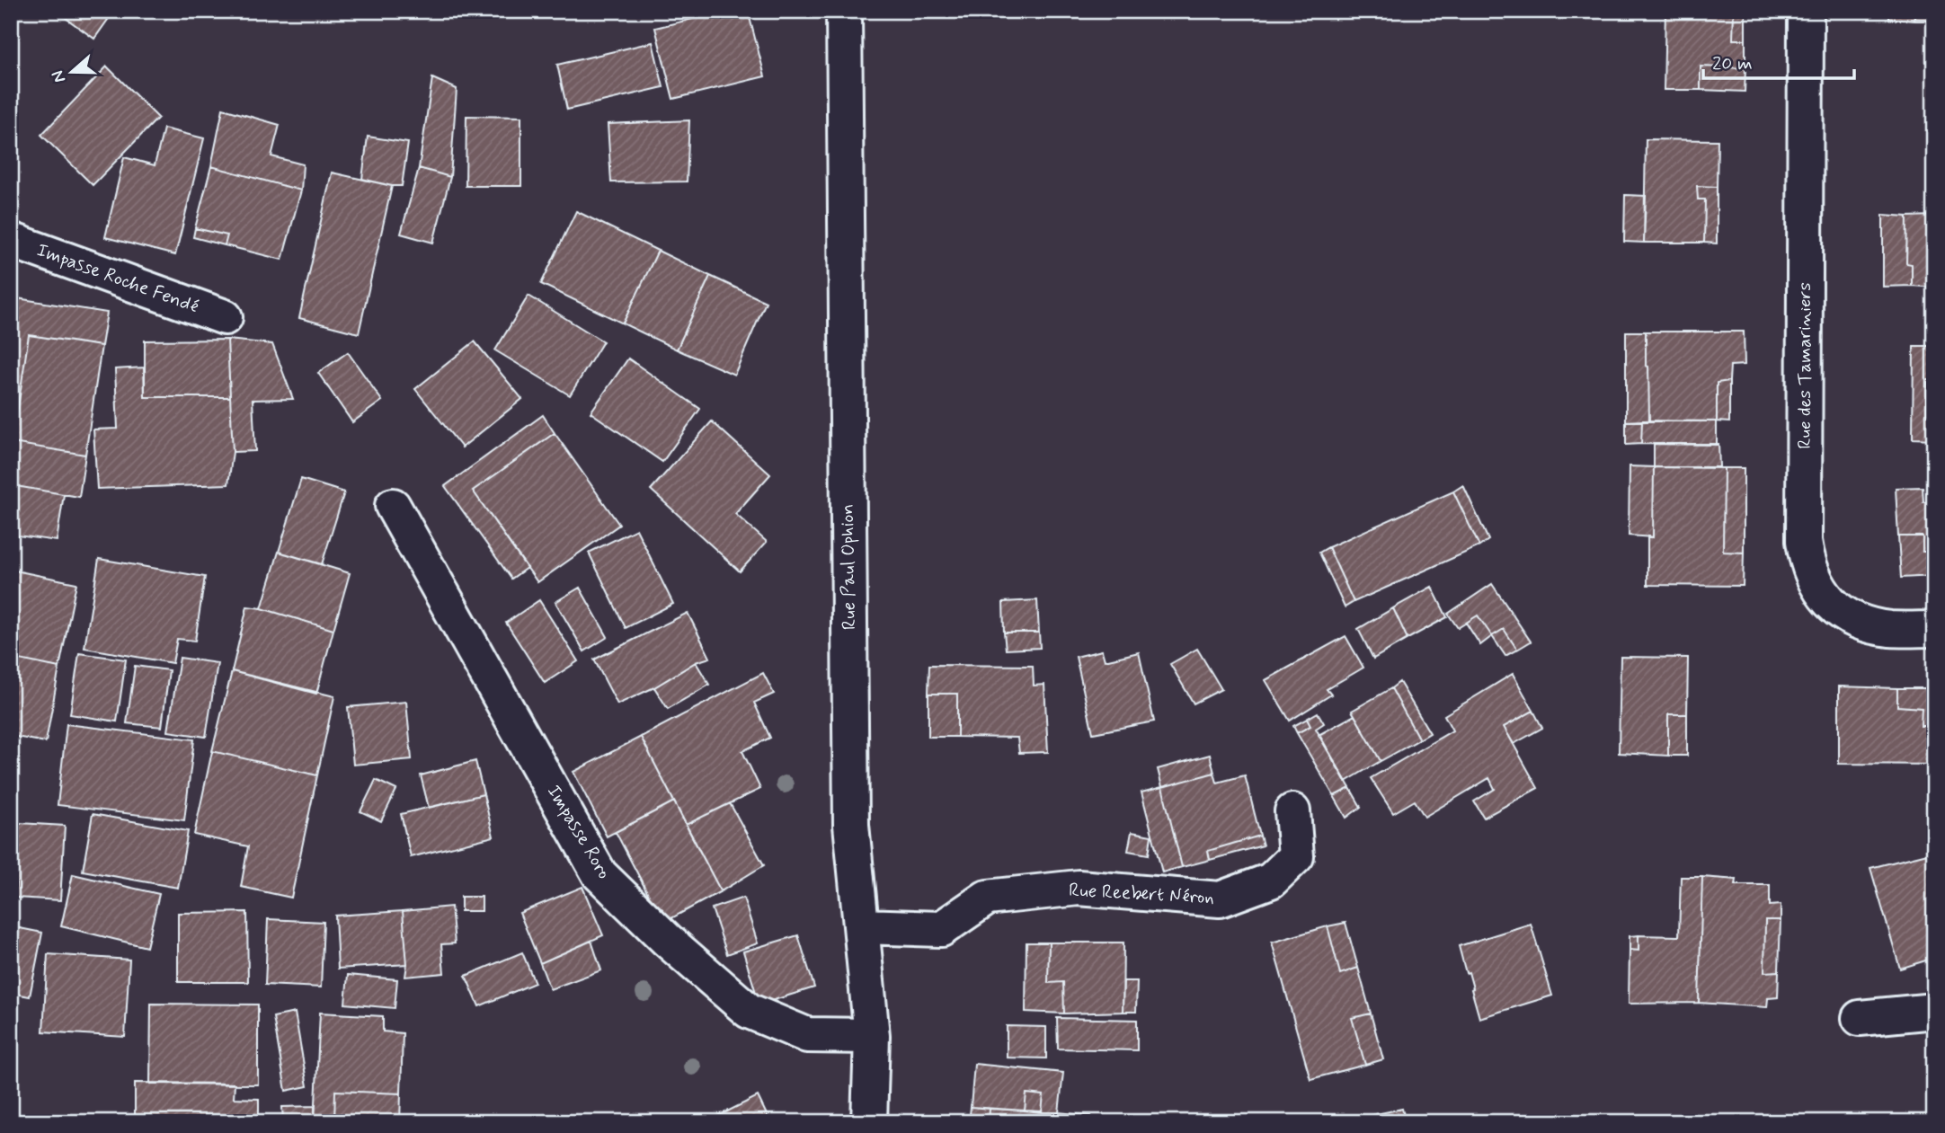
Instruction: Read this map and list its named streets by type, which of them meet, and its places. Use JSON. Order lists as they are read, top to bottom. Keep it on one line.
{"streets":{"street":["Impasse Roche Fendé","Rue des Tamariniers","Rue Paul Ophion","Impasse Roro","Rue Reebert Néron"]},"crossings":[["Rue Paul Ophion","Impasse Roro"],["Rue Paul Ophion","Rue Reebert Néron"]],"scale_bar":"20 m","north":"left"}
